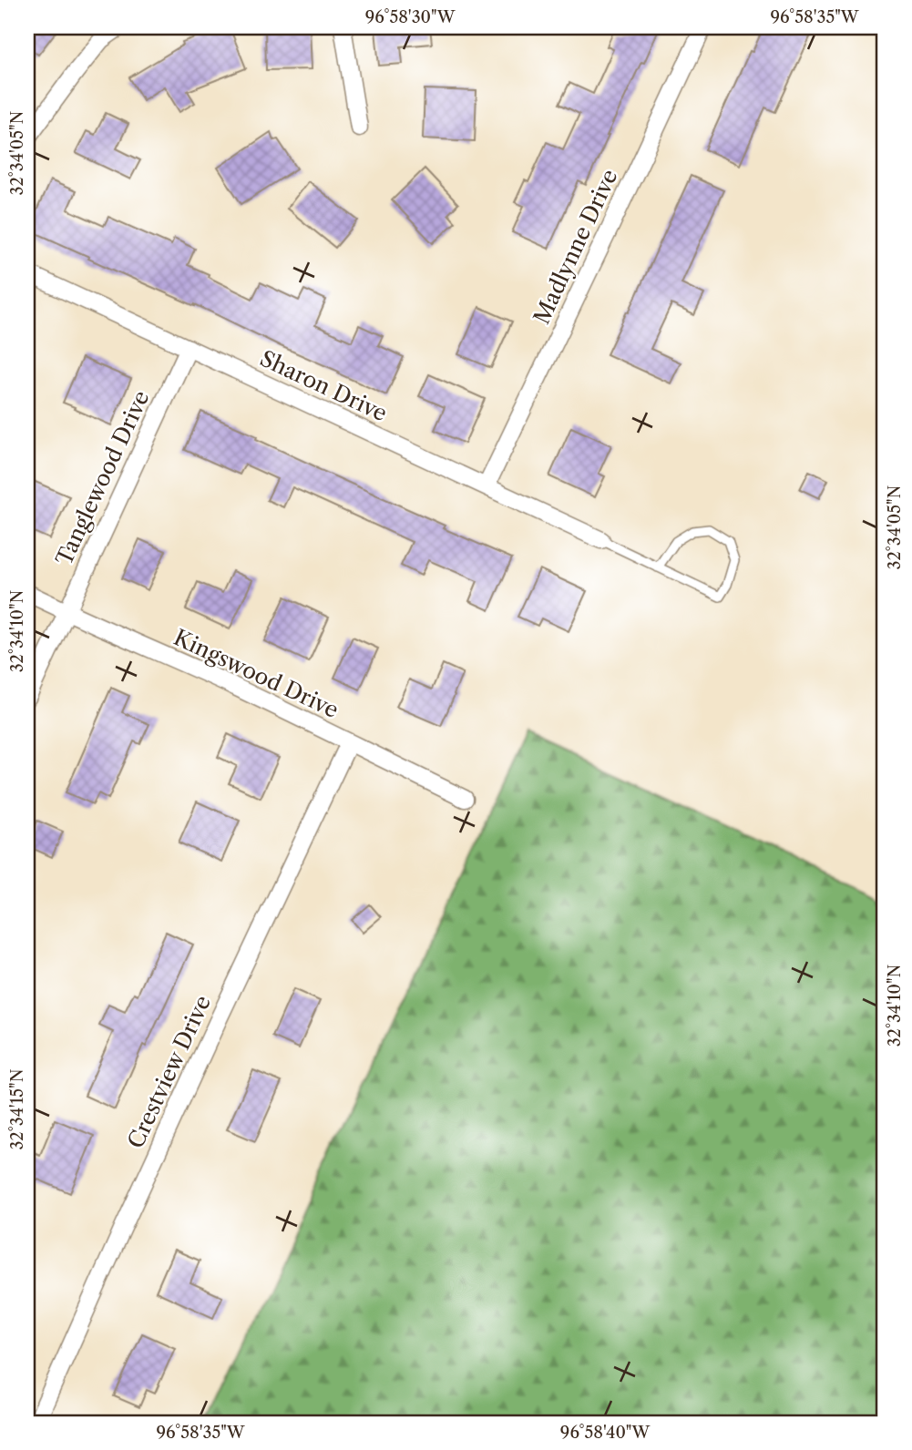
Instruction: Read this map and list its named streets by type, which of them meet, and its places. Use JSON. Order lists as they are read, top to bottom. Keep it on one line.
{"streets":{"street":["Madlynne Drive","Sharon Drive","Tanglewood Drive","Kingswood Drive","Crestview Drive"]},"crossings":[["Madlynne Drive","Sharon Drive"],["Sharon Drive","Tanglewood Drive"],["Tanglewood Drive","Kingswood Drive"],["Kingswood Drive","Crestview Drive"]],"coordinates":["96°58'30\"W","96°58'35\"W","32°34'05\"N","32°34'10\"N","32°34'15\"N","96°58'40\"W"]}
